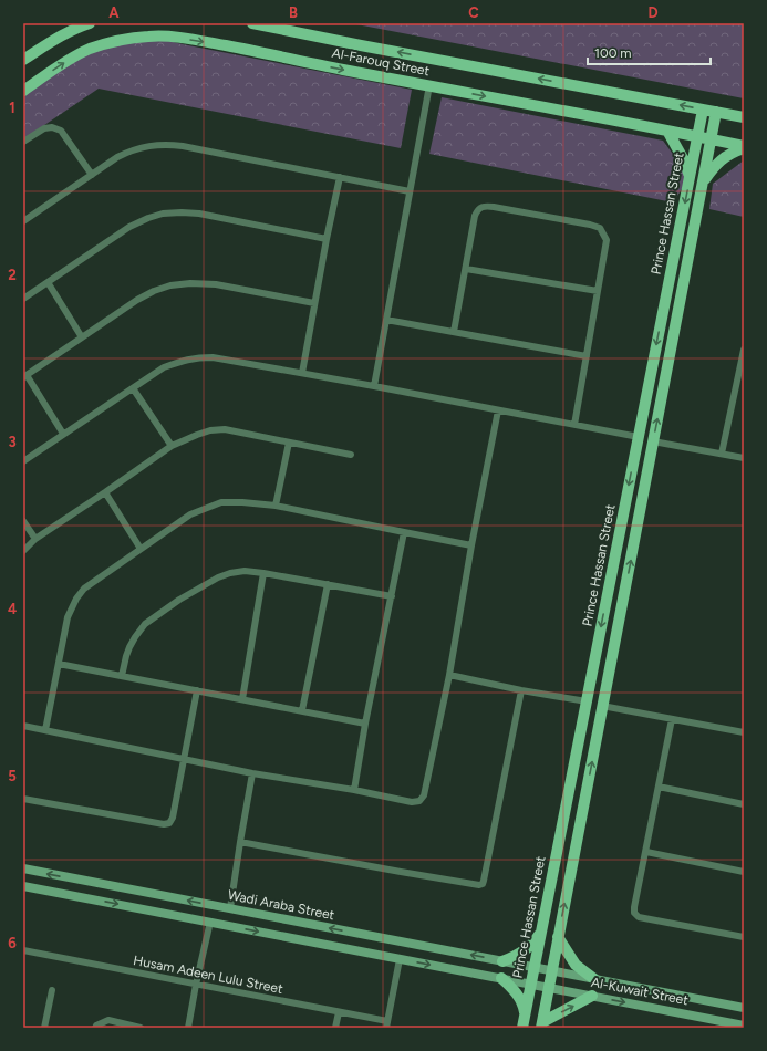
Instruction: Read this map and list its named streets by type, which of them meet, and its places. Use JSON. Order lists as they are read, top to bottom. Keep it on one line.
{"streets":{"main road":["Al-Farouq Street","Prince Hassan Street","Wadi Araba Street","Al-Kuwait Street"],"street":["Husam Adeen Lulu Street"]},"crossings":[["Al-Farouq Street","Prince Hassan Street"],["Prince Hassan Street","Wadi Araba Street"],["Prince Hassan Street","Al-Kuwait Street"],["Wadi Araba Street","Al-Kuwait Street"]],"scale_bar":"100 m","grid":{"columns":["A","B","C","D"],"rows":["1","2","3","4","5","6"]}}
